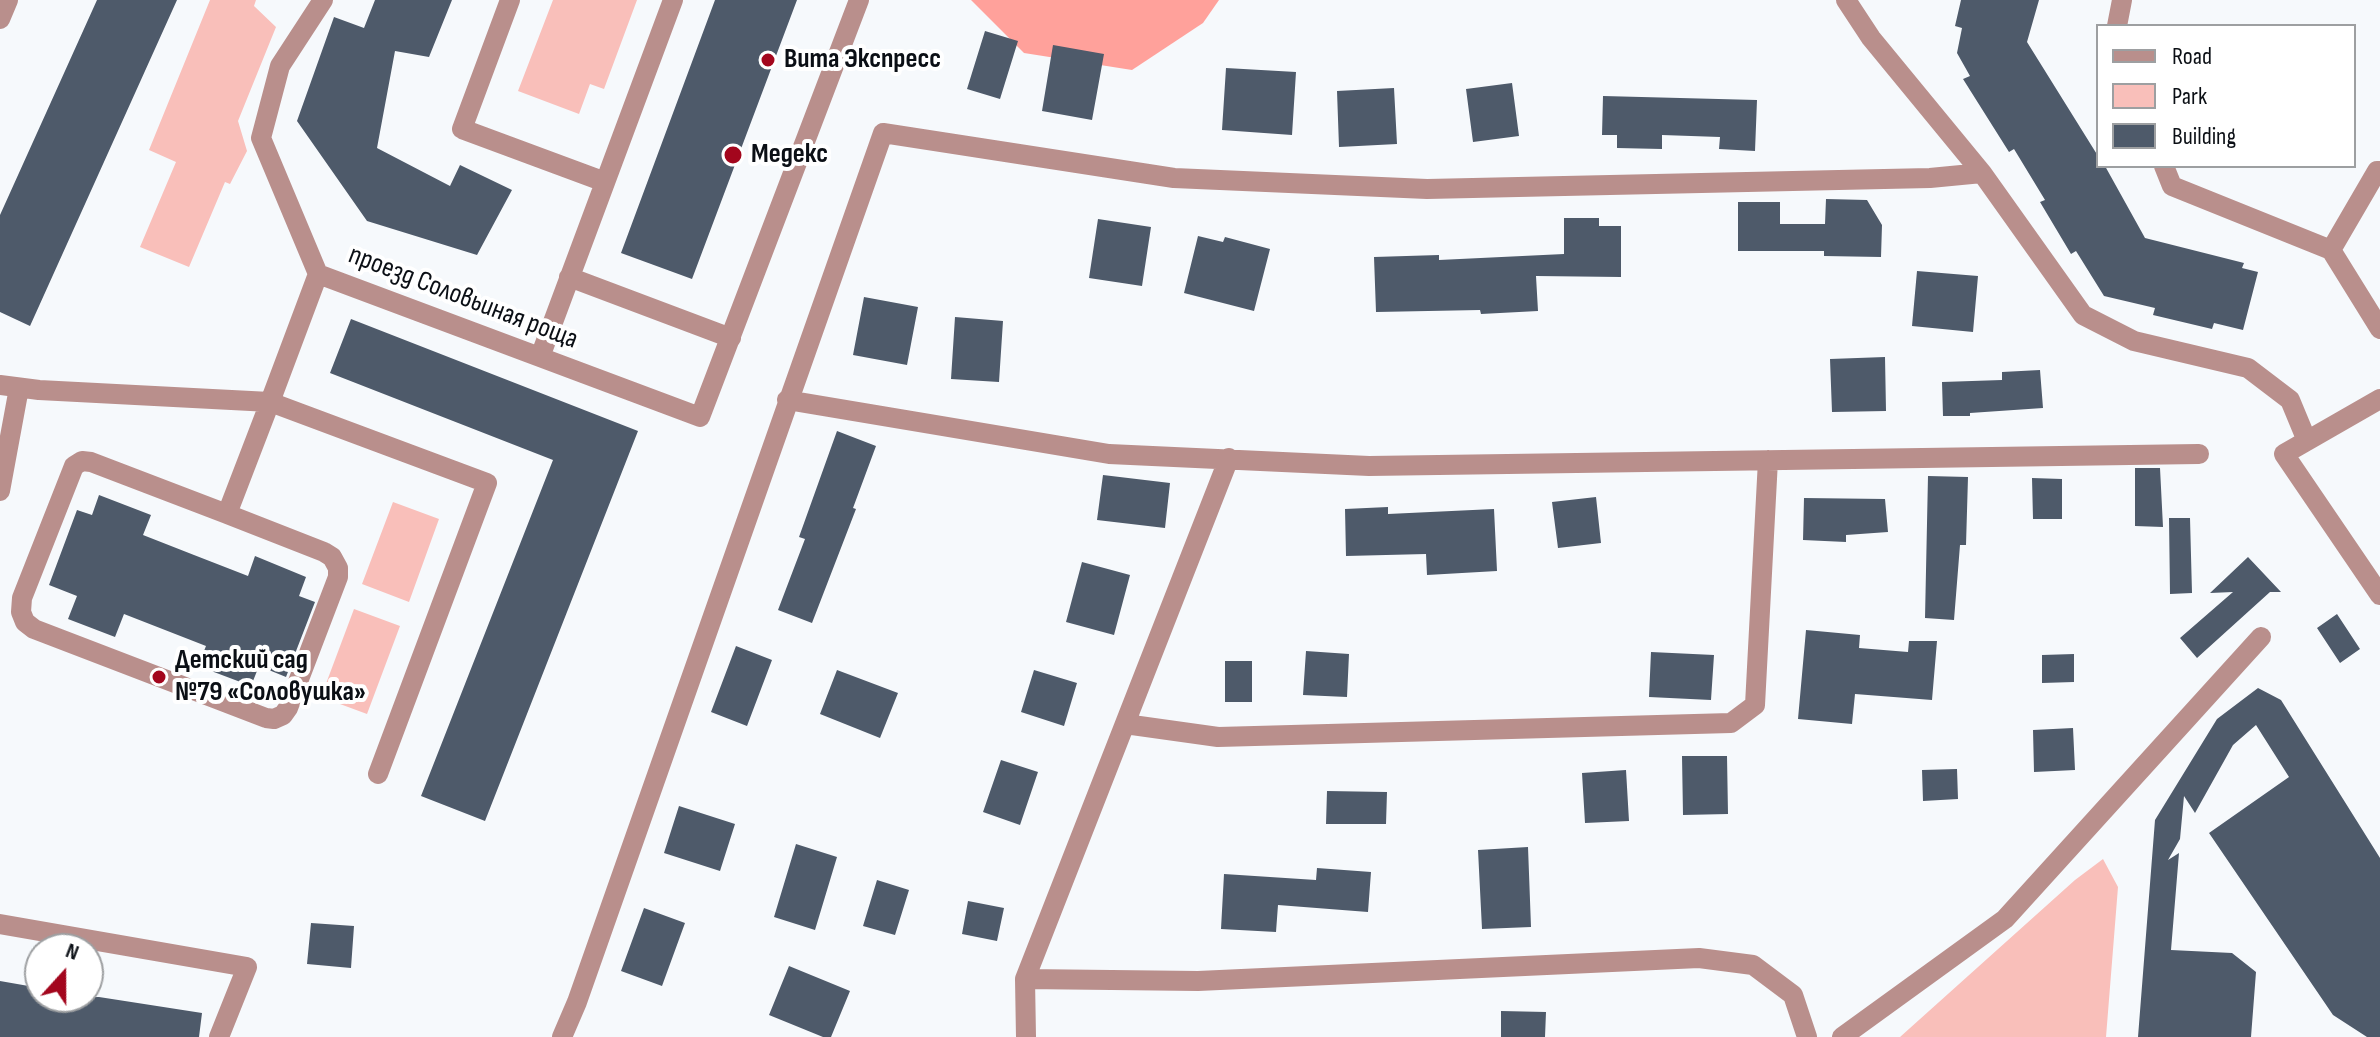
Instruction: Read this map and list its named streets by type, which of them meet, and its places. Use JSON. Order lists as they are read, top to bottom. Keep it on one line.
{"streets":{"street":["проезд Соловьиная роща"]},"places":["Вита Экспресс","Медекс","Детский сад №79 «Соловушка»"],"legend":["Road","Park","Building"],"north":"top"}
